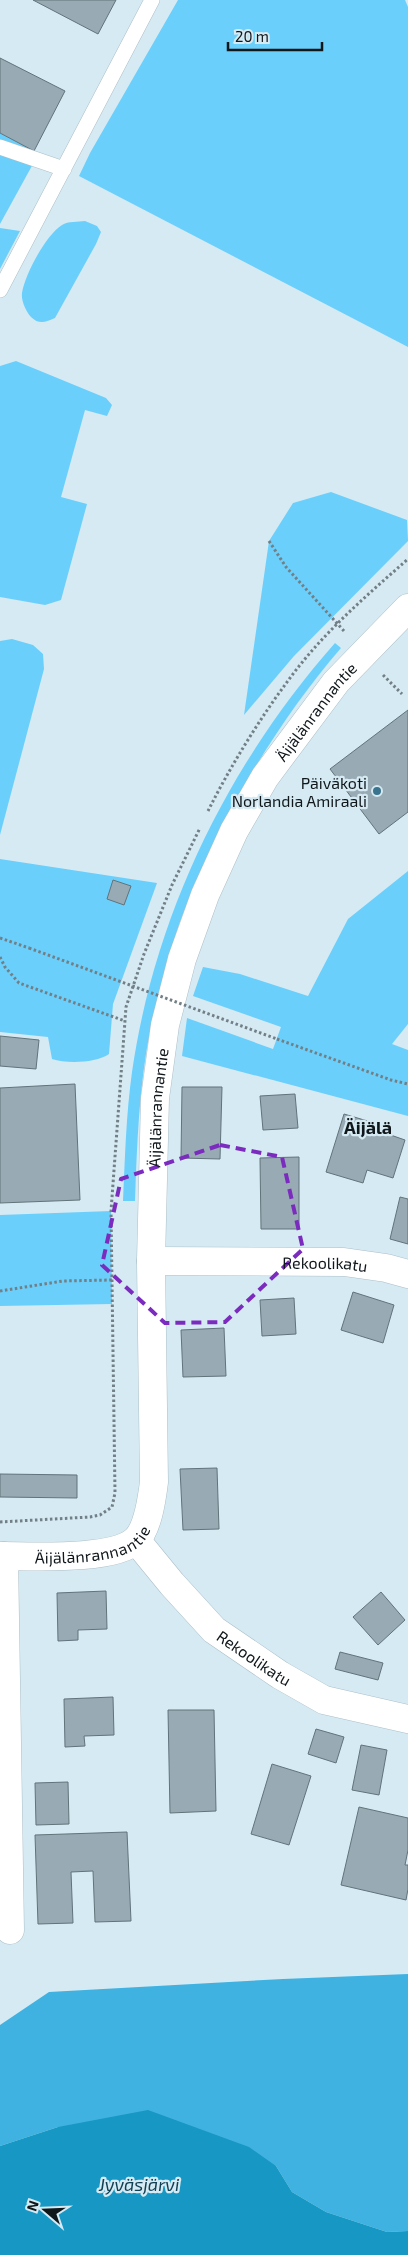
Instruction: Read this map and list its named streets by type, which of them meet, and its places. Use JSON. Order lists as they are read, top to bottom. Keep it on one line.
{"streets":{"street":["Äijälänrannantie","Rekoolikatu"]},"crossings":[["Äijälänrannantie","Rekoolikatu"]],"districts":["Äijälä"],"water":["Jyväsjärvi"],"places":["Päiväkoti Norlandia Amiraali"],"scale_bar":"20 m","north":"left"}
